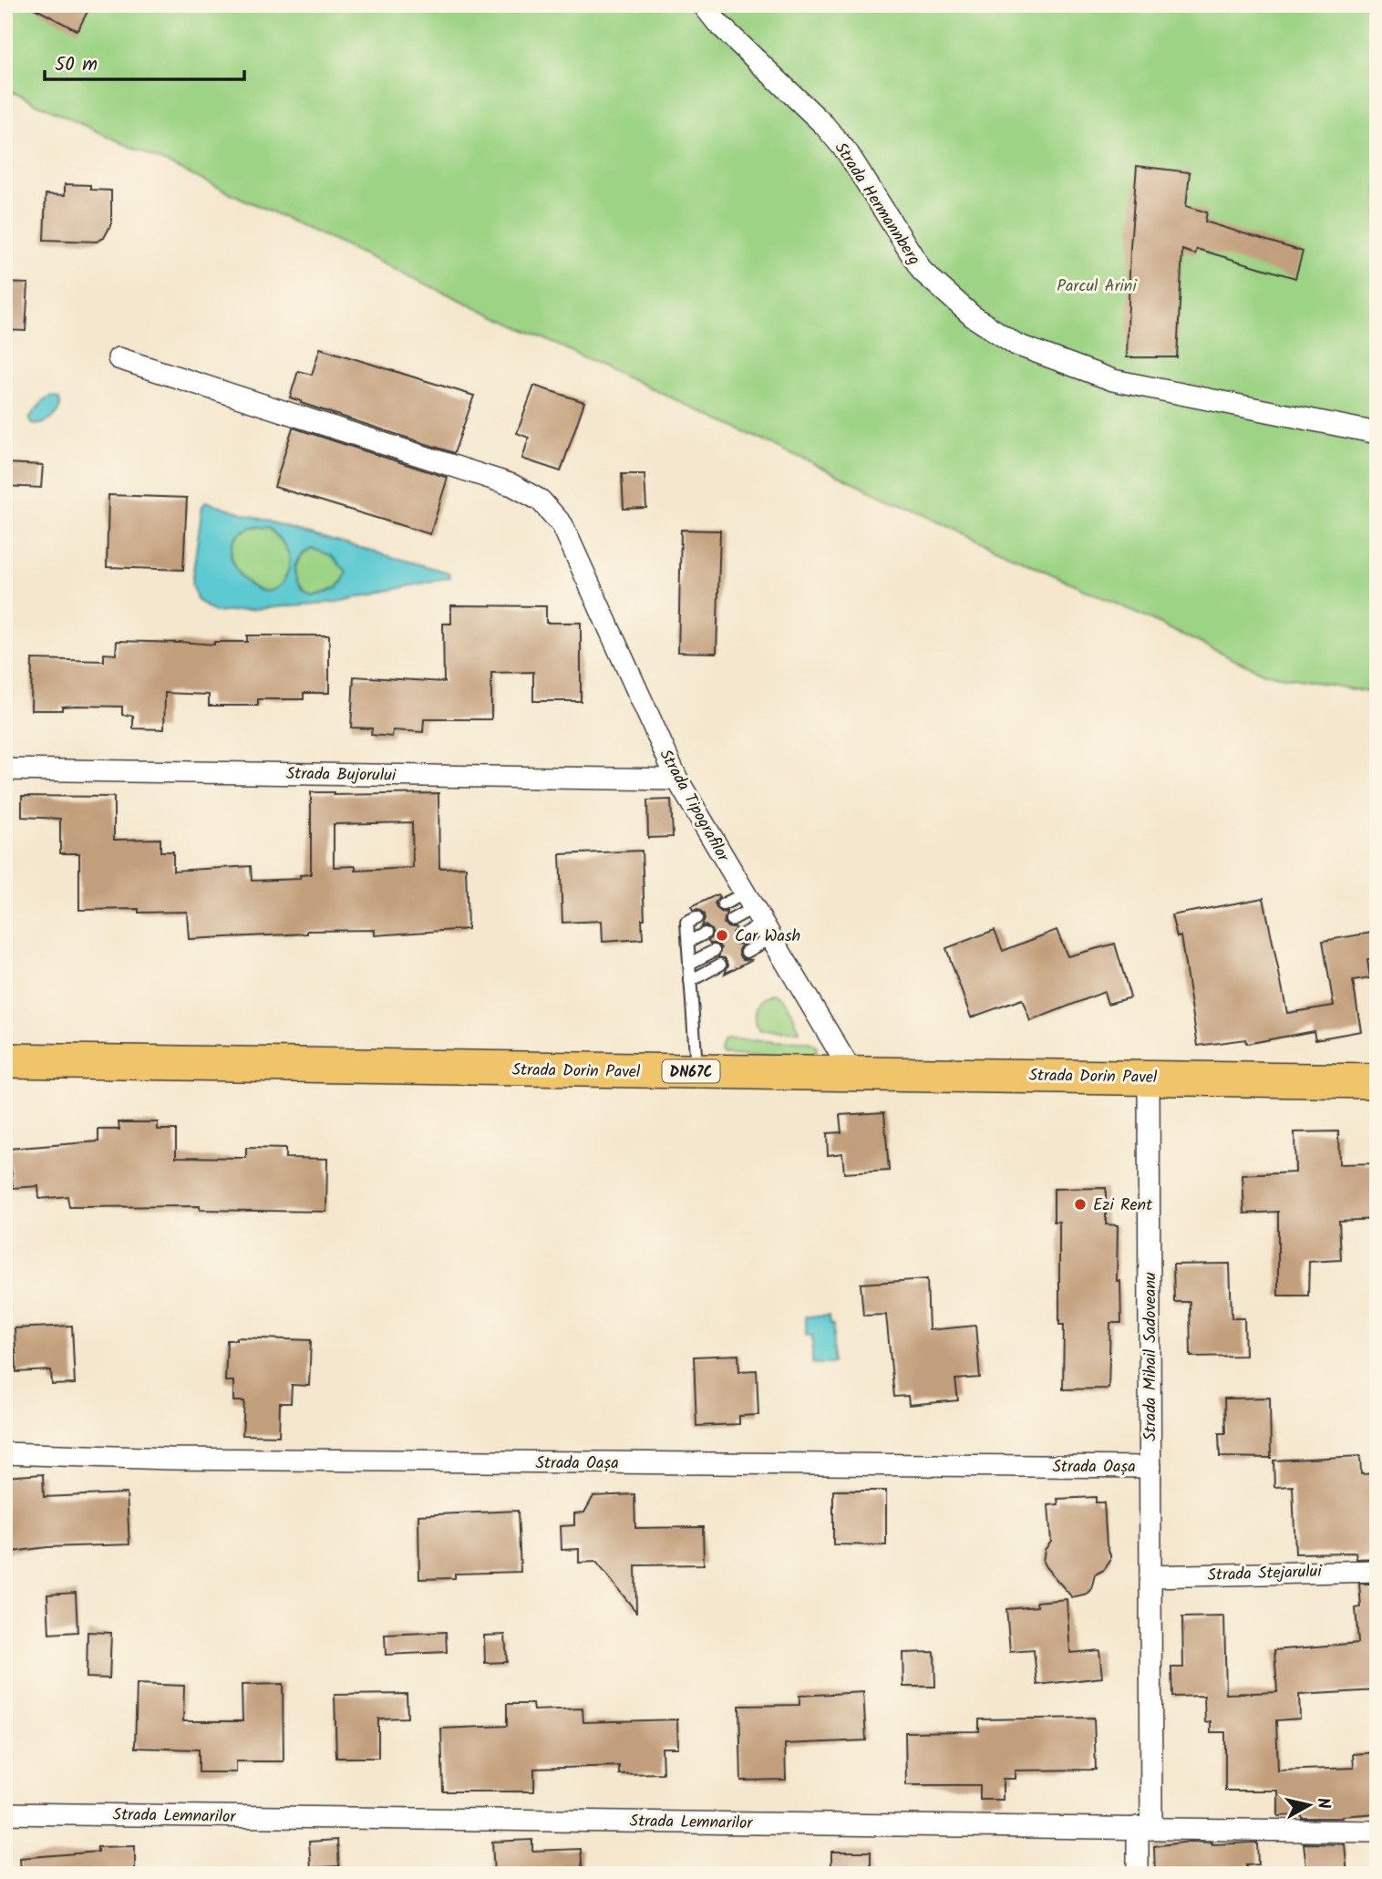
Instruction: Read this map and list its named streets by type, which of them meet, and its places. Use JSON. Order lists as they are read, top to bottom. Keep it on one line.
{"streets":{"main road":["Strada Dorin Pavel","DN67C"],"street":["Strada Hermannberg","Strada Bujorului","Strada Tipografilor","Strada Mihail Sadoveanu","Strada Oașa","Strada Stejarului","Strada Lemnarilor"]},"crossings":[["Strada Bujorului","Strada Tipografilor"],["Strada Tipografilor","Strada Dorin Pavel"],["Strada Dorin Pavel","Strada Mihail Sadoveanu"],["Strada Mihail Sadoveanu","Strada Oașa"],["Strada Mihail Sadoveanu","Strada Stejarului"],["Strada Mihail Sadoveanu","Strada Lemnarilor"]],"parks":["Parcul Arini"],"places":["Car Wash","Ezi Rent"],"scale_bar":"50 m","north":"right"}
